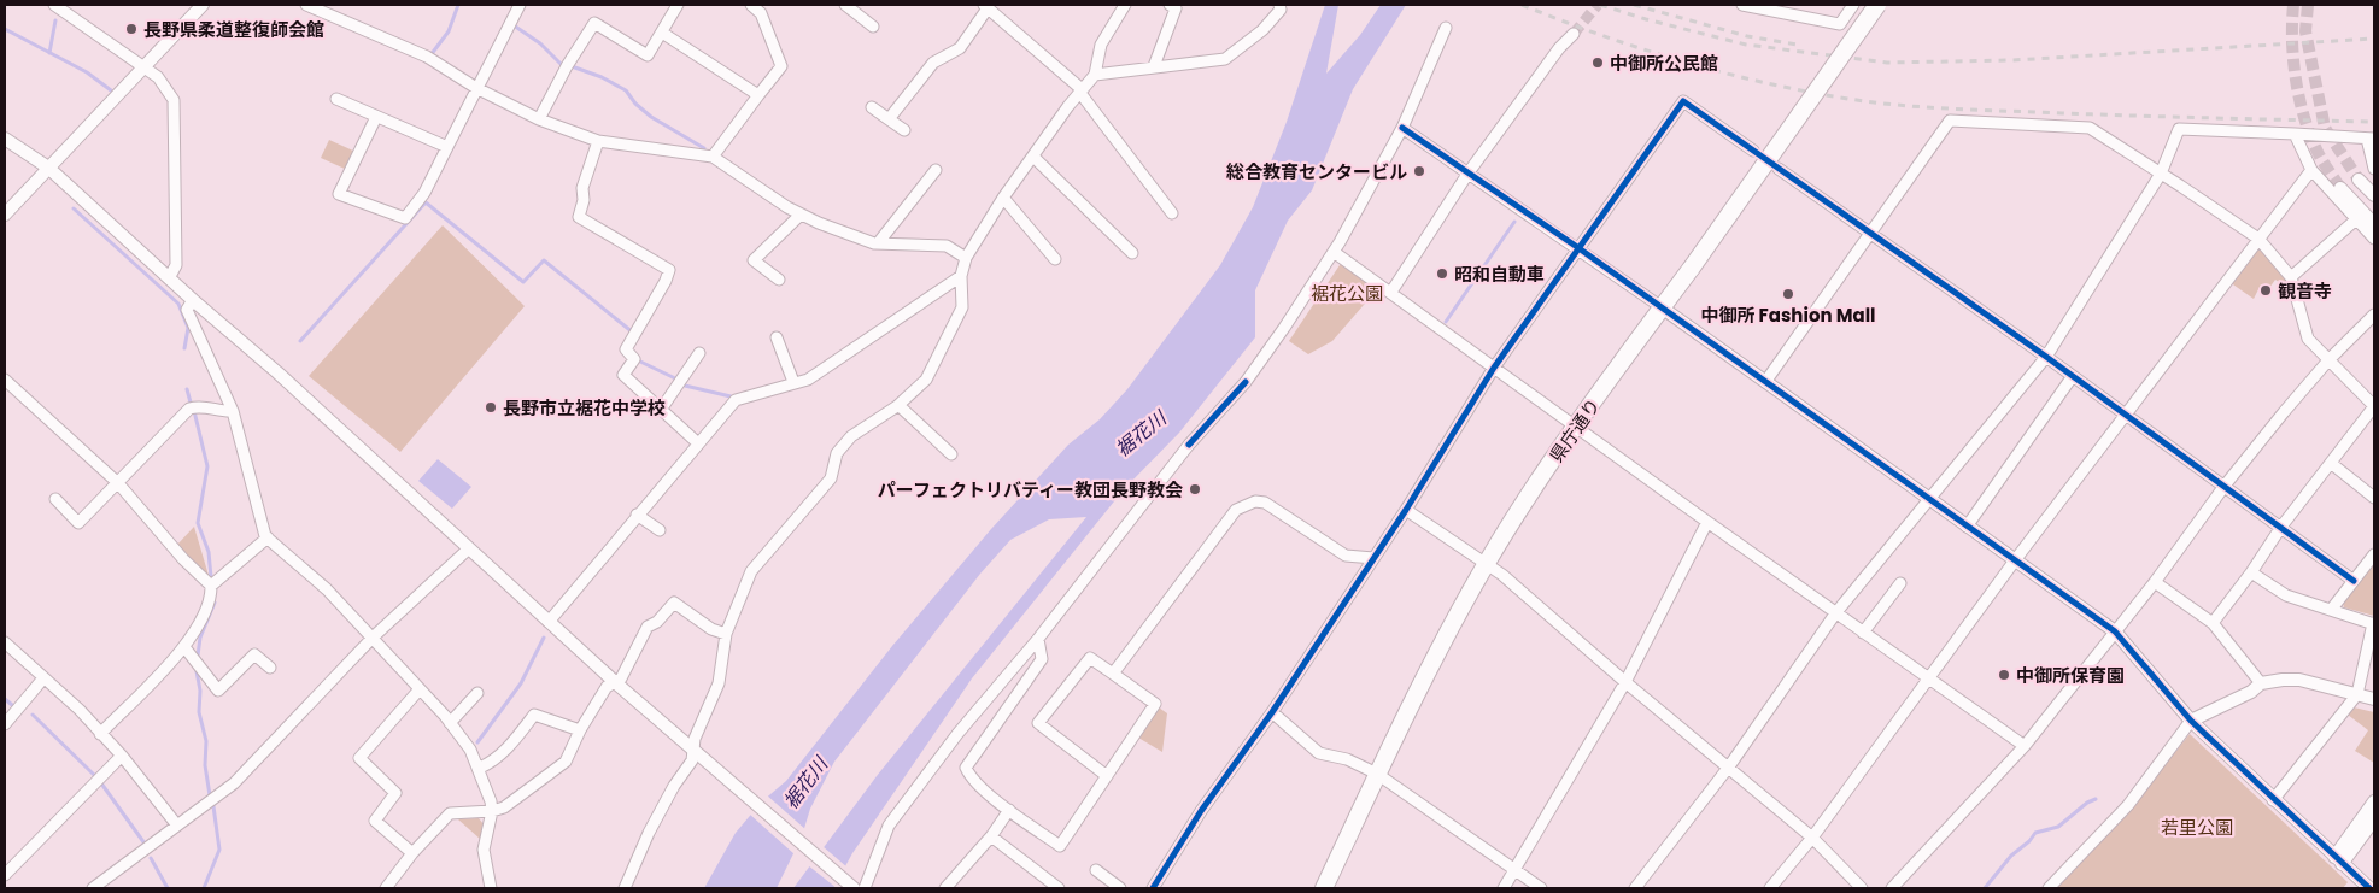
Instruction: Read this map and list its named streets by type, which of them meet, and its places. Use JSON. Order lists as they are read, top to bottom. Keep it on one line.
{"streets":{"highway":["県庁通り"]},"water":["裾花川"],"parks":["裾花公園","若里公園"],"places":["長野県柔道整復師会館","中御所公民館","総合教育センタービル","昭和自動車","観音寺","中御所 Fashion Mall","長野市立裾花中学校","パーフェクトリバティー教団長野教会","中御所保育園"]}
